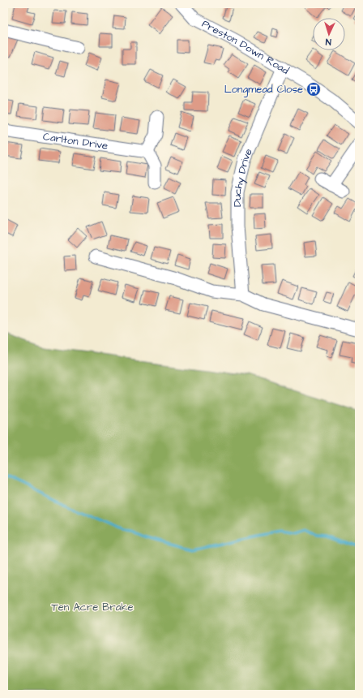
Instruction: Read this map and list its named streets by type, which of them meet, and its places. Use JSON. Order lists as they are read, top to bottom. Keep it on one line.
{"streets":{"street":["Preston Down Road","Carlton Drive","Duchy Drive"]},"crossings":[["Preston Down Road","Duchy Drive"]],"parks":["Ten Acre Brake"],"places":{"bus stop":["Longmead Close"]},"north":"bottom"}
